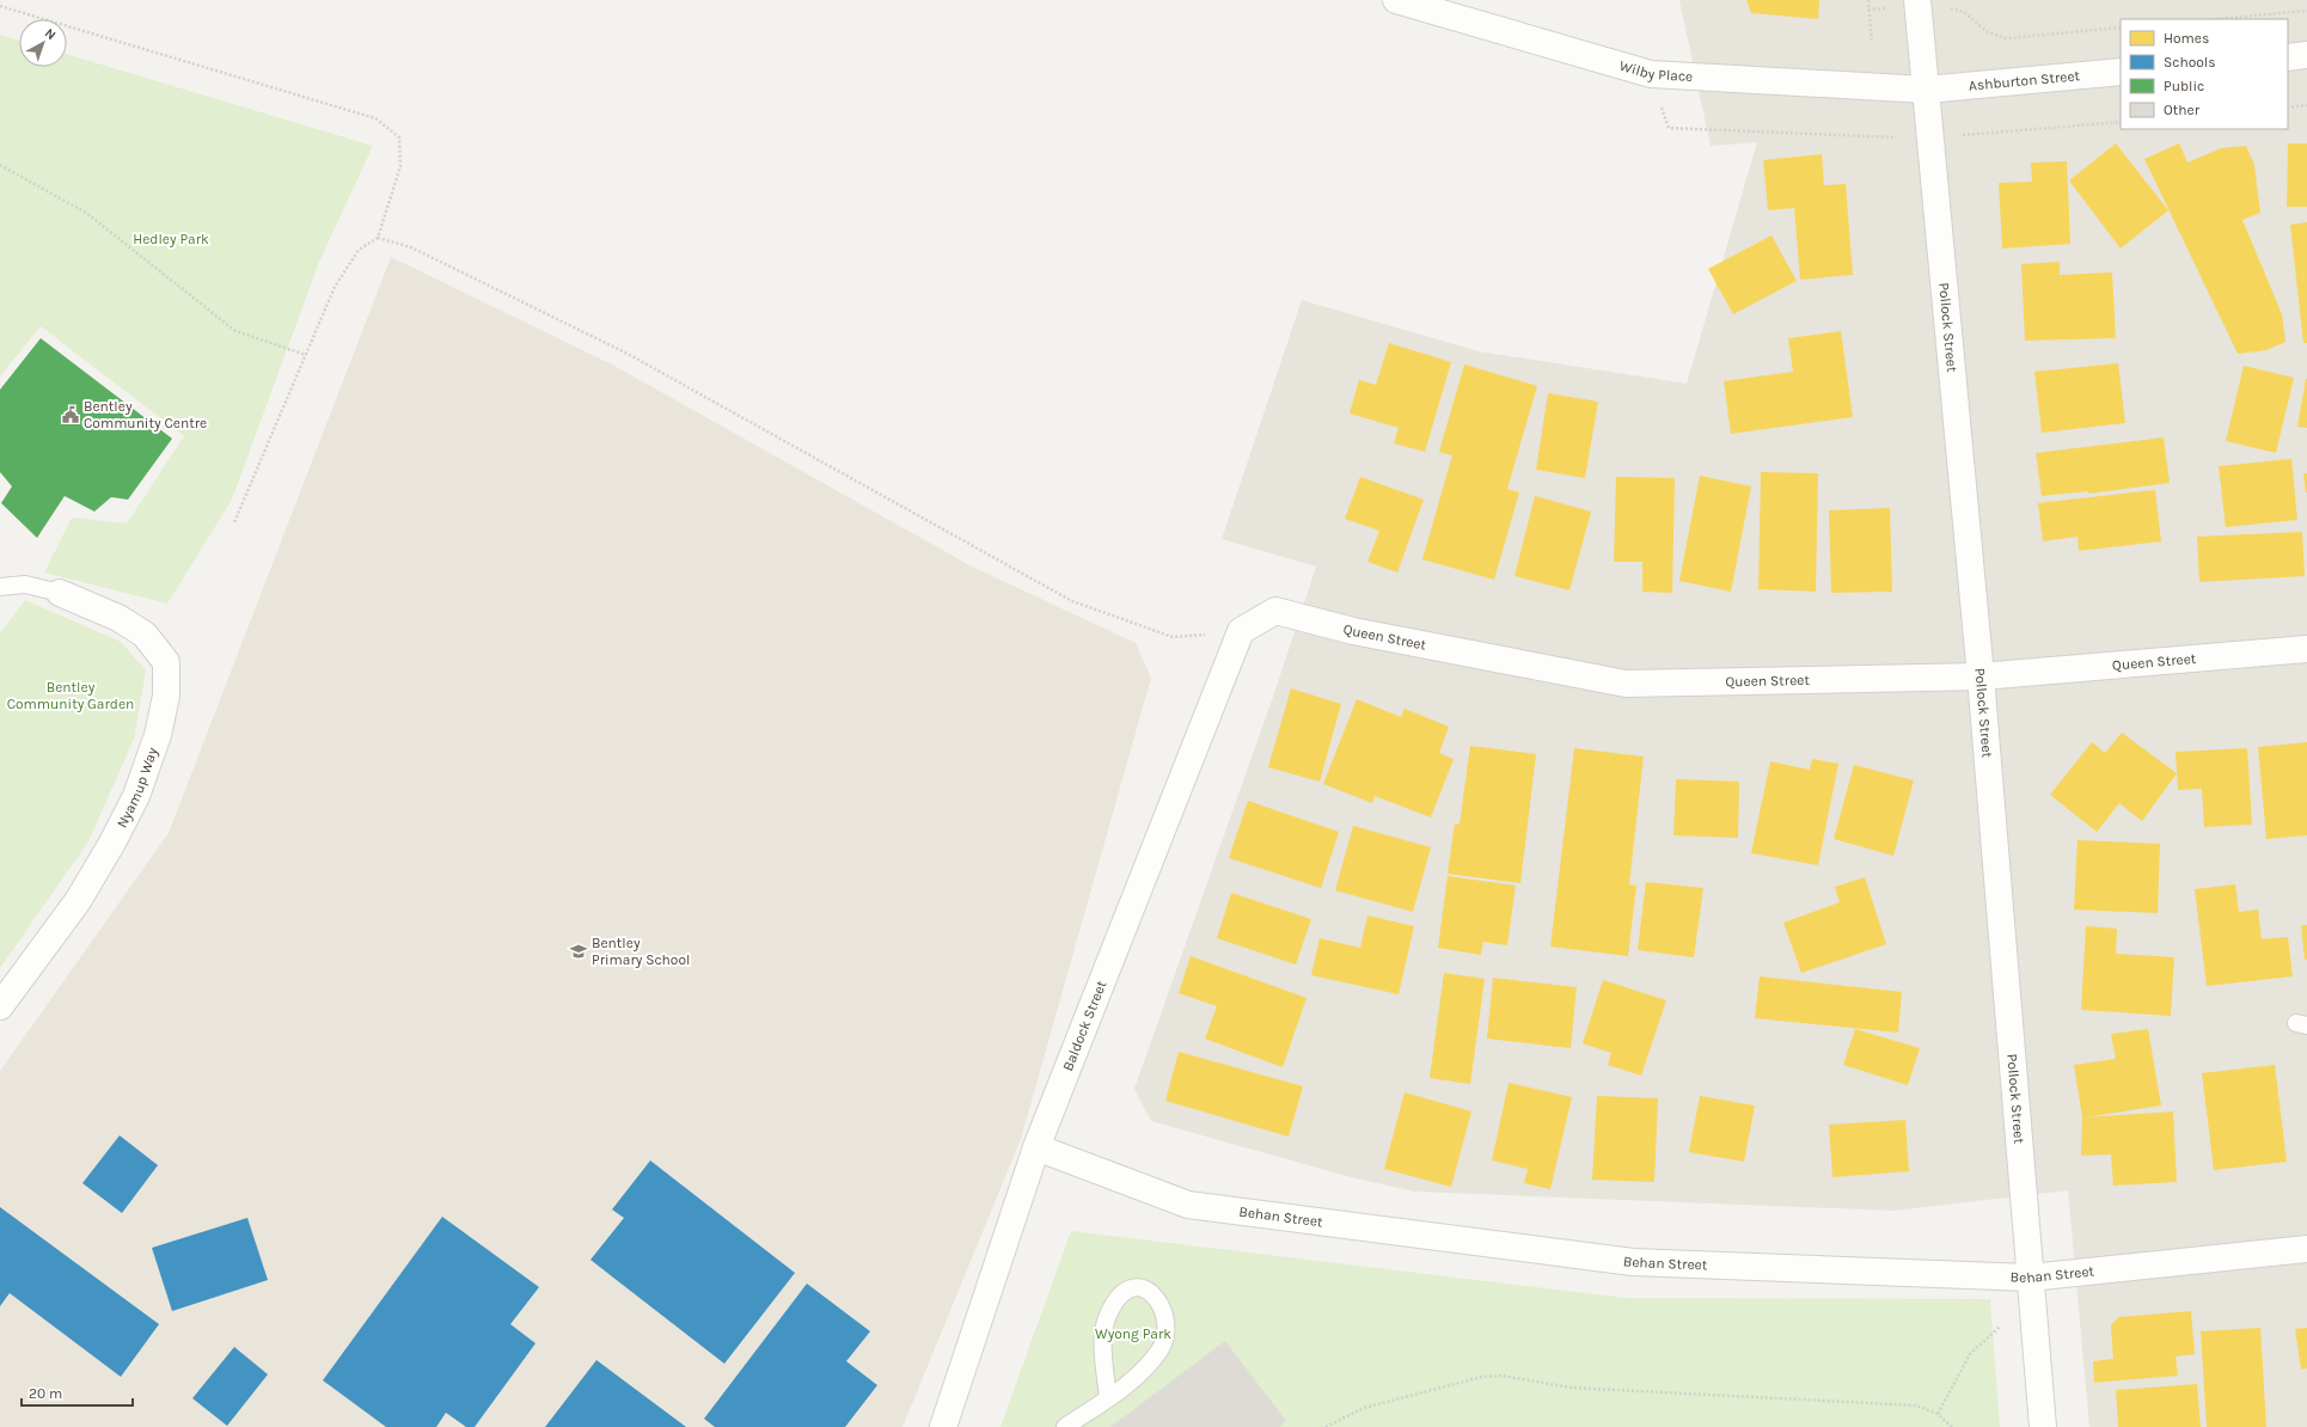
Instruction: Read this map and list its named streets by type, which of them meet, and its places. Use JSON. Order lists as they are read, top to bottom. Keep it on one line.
{"streets":{"street":["Wilby Place","Ashburton Street","Pollock Street","Queen Street","Nyamup Way","Baldock Street","Behan Street"]},"crossings":[["Wilby Place","Ashburton Street"],["Wilby Place","Pollock Street"],["Ashburton Street","Pollock Street"],["Pollock Street","Queen Street"],["Pollock Street","Behan Street"],["Queen Street","Baldock Street"],["Baldock Street","Behan Street"]],"parks":["Hedley Park","Bentley Community Garden","Wyong Park"],"places":{"public building":["Bentley Community Centre"],"school or university":["Bentley Primary School"]},"legend":["Homes","Schools","Public","Other"],"scale_bar":"20 m","north":"top right"}
